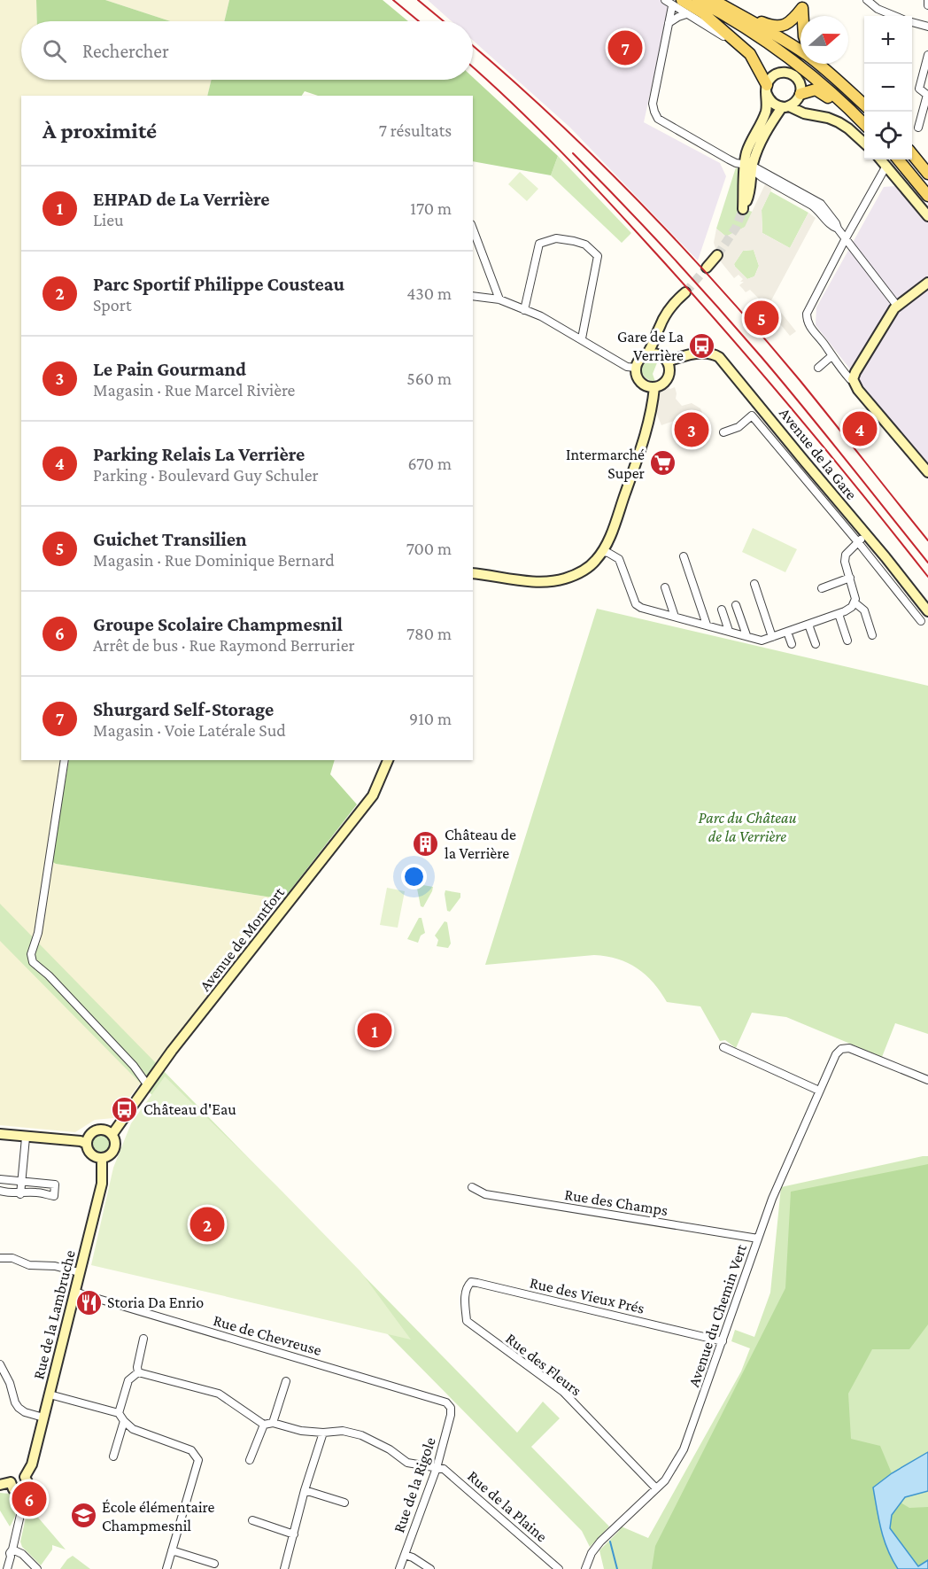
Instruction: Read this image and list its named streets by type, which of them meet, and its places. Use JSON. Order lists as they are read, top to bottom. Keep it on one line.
{"streets":{"street":["Avenue de la Gare","Avenue de Montfort","Rue des Champs","Rue des Vieux Prés","Rue de la Lambruche","Avenue du Chemin Vert","Rue de Chevreuse","Rue des Fleurs","Rue de la Rigole","Rue de la Plaine"]},"crossings":[["Avenue de Montfort","Rue de la Lambruche"],["Rue des Champs","Avenue du Chemin Vert"],["Rue des Vieux Prés","Avenue du Chemin Vert"],["Rue des Vieux Prés","Rue des Fleurs"],["Rue de la Lambruche","Rue de Chevreuse"],["Avenue du Chemin Vert","Rue des Fleurs"],["Rue de Chevreuse","Rue de la Rigole"],["Rue de la Rigole","Rue de la Plaine"]],"parks":["Parc du Château de la Verrière"],"places":{"bus stop":["Gare de La Verrière","Château d'Eau"],"supermarket":["Intermarché Super"],"building":["Château de la Verrière"],"restaurant":["Storia Da Enrio"],"school or university":["École élémentaire Champmesnil"]},"north":"right","page":{"map_buttons":["+","−"],"search":"Rechercher","pins":["7","5","4","3","1","2","6"],"heading":["À proximité","7 résultats"],"list":[{"mark":"1","name":"EHPAD de La Verrière","note":"Lieu","value":"170 m"},{"mark":"2","name":"Parc Sportif Philippe Cousteau","note":"Sport","value":"430 m"},{"mark":"3","name":"Le Pain Gourmand","note":"Magasin · Rue Marcel Rivière","value":"560 m"},{"mark":"4","name":"Parking Relais La Verrière","note":"Parking · Boulevard Guy Schuler","value":"670 m"},{"mark":"5","name":"Guichet Transilien","note":"Magasin · Rue Dominique Bernard","value":"700 m"},{"mark":"6","name":"Groupe Scolaire Champmesnil","note":"Arrêt de bus · Rue Raymond Berrurier","value":"780 m"},{"mark":"7","name":"Shurgard Self-Storage","note":"Magasin · Voie Latérale Sud","value":"910 m"}]}}
